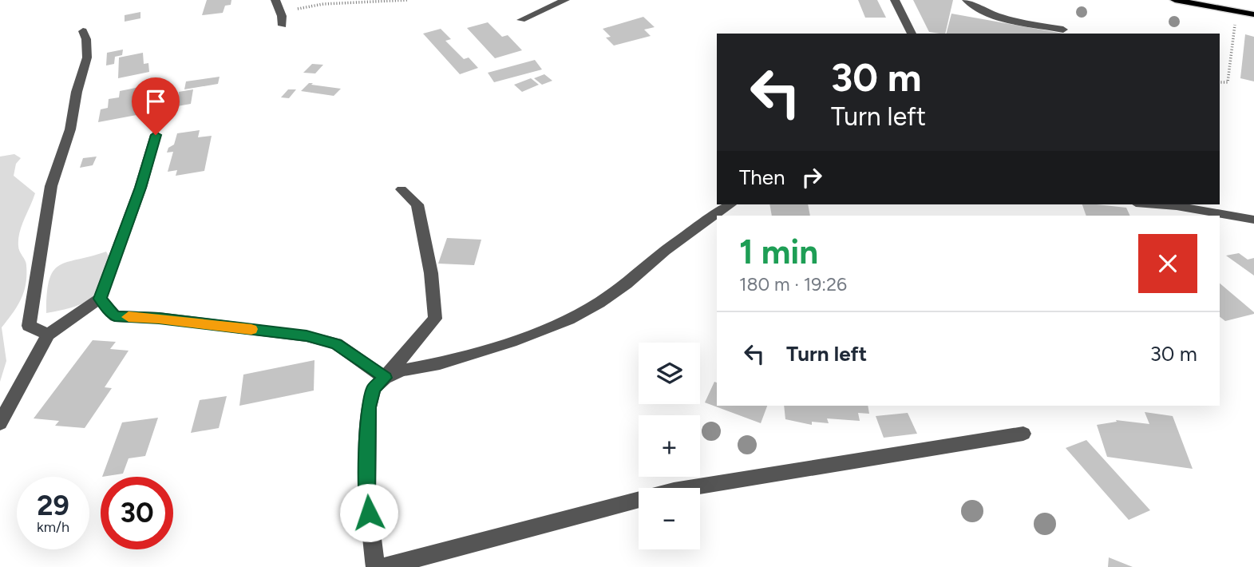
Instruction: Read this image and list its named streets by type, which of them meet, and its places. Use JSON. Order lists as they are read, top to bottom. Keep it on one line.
{"page":{"turn":["30 m","Turn left"],"then":"Then","heading":["1 min","180 m · 19:26"],"list":[{"name":"Turn left","value":"30 m"}],"map_buttons":["+","−"],"speed":"29 km/h","limit":"30"}}
